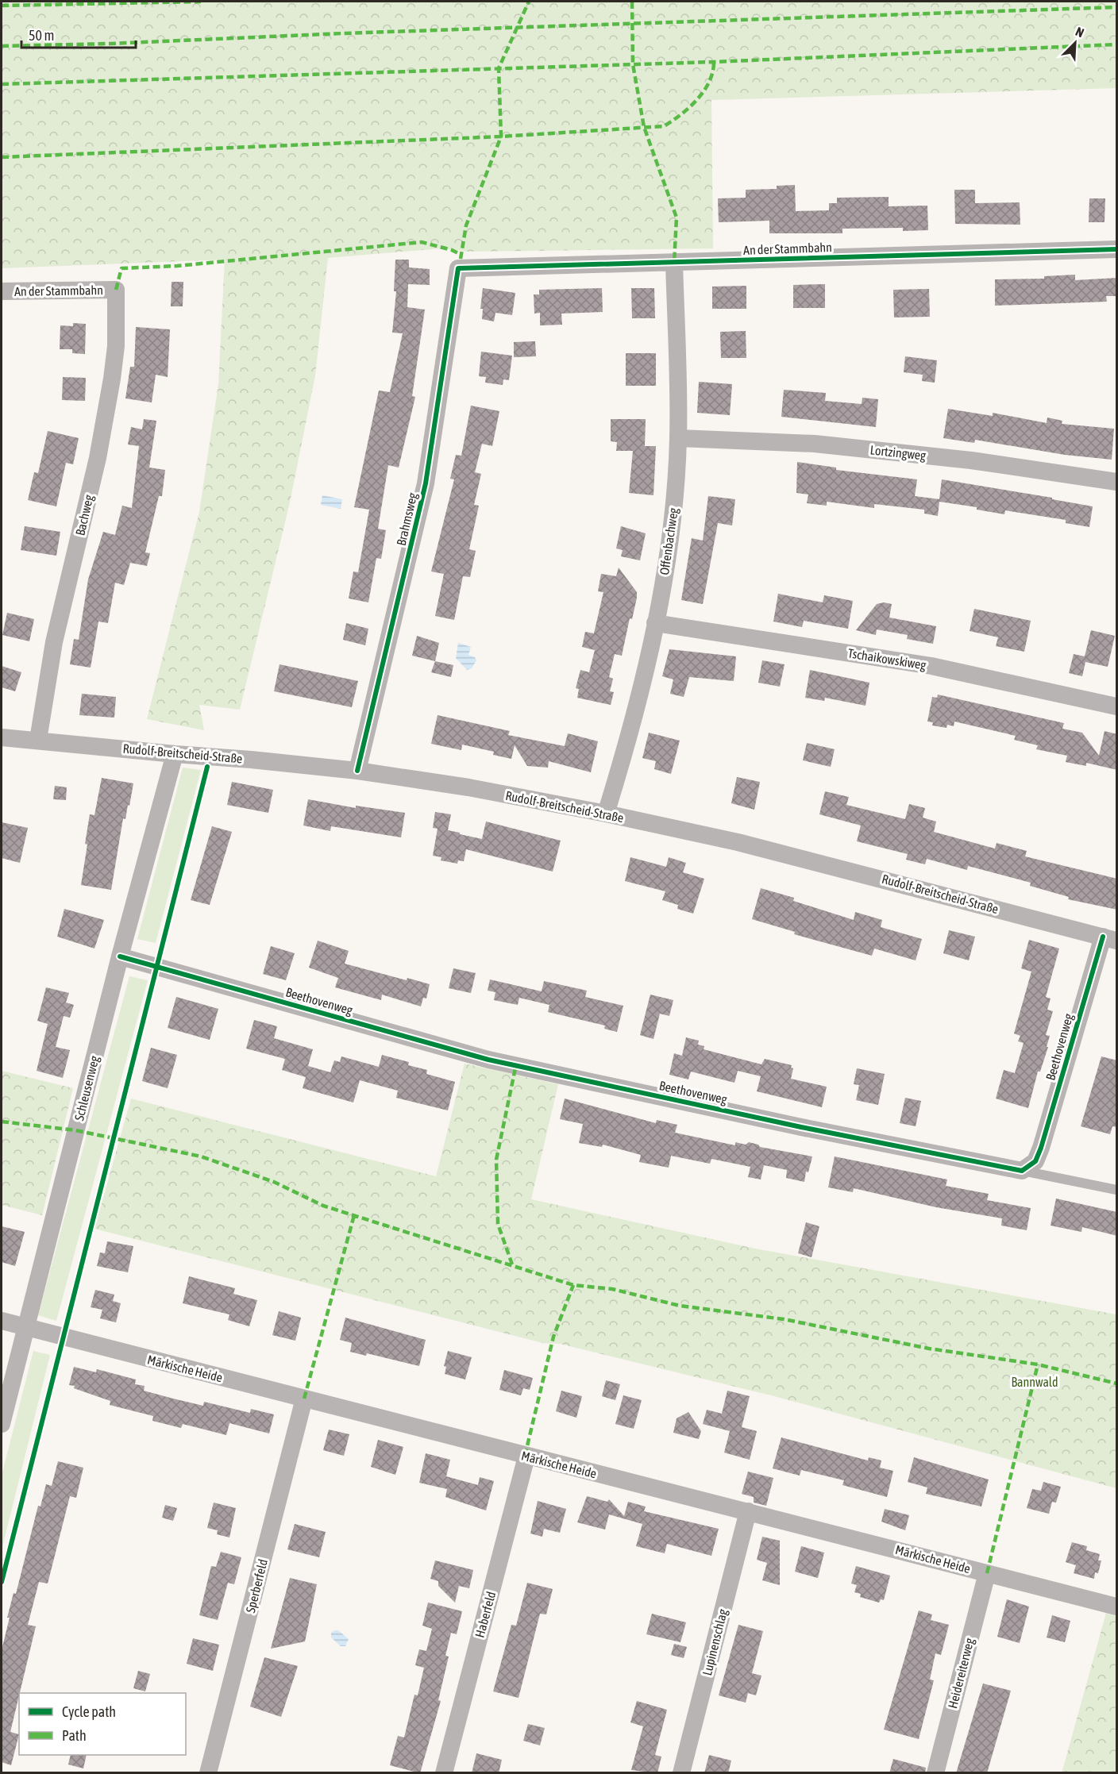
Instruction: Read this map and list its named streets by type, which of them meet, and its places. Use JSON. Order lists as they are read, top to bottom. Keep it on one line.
{"streets":{"street":["An der Stammbahn","Lortzingweg","Bachweg","Brahmsweg","Offenbachweg","Tschaikowskiweg","Rudolf-Breitscheid-Straße","Beethovenweg","Schleusenweg","Märkische Heide","Sperberfeld","Haberfeld","Lupinenschlag","Heidereiterweg"]},"crossings":[["An der Stammbahn","Bachweg"],["An der Stammbahn","Brahmsweg"],["An der Stammbahn","Offenbachweg"],["Lortzingweg","Offenbachweg"],["Bachweg","Rudolf-Breitscheid-Straße"],["Brahmsweg","Rudolf-Breitscheid-Straße"],["Offenbachweg","Tschaikowskiweg"],["Offenbachweg","Rudolf-Breitscheid-Straße"],["Rudolf-Breitscheid-Straße","Beethovenweg"],["Rudolf-Breitscheid-Straße","Schleusenweg"],["Beethovenweg","Schleusenweg"],["Schleusenweg","Märkische Heide"],["Märkische Heide","Sperberfeld"],["Märkische Heide","Haberfeld"],["Märkische Heide","Lupinenschlag"],["Märkische Heide","Heidereiterweg"]],"parks":["Bannwald"],"legend":["Cycle path","Path"],"scale_bar":"50 m","north":"top right"}
